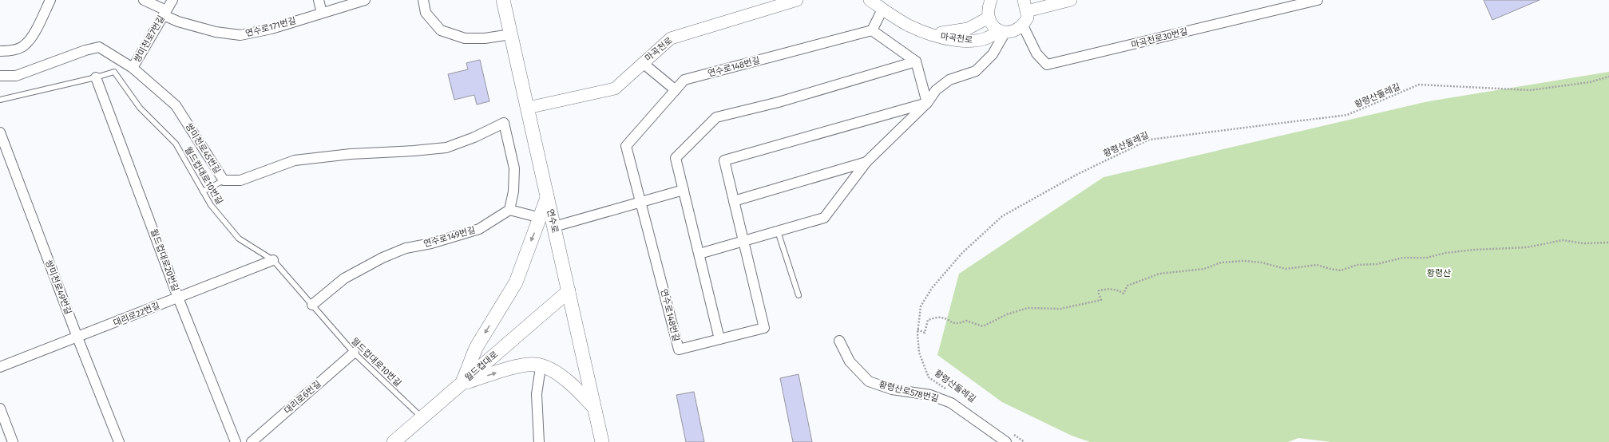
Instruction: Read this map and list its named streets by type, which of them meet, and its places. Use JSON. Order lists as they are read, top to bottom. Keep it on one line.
{"streets":{"main road":["연수로","월드컵대로"],"street":["연수로171번길","마곡천로","마곡천로30번길","쌍미천로7번길","연수로148번길","쌍미천로45번길","연수로149번길","월드컵대로20번길","쌍미천로49번길","대리로22번길","황령산로578번길","대리로6번길"],"lane":["월드컵대로10번길"],"path":["황령산둘레길"]},"crossings":[["연수로171번길","쌍미천로7번길"],["마곡천로","마곡천로30번길"],["마곡천로","연수로"],["쌍미천로7번길","쌍미천로45번길"],["쌍미천로45번길","연수로149번길"],["월드컵대로10번길","연수로149번길"],["월드컵대로10번길","월드컵대로20번길"],["월드컵대로10번길","대리로22번길"],["월드컵대로10번길","월드컵대로"],["월드컵대로10번길","대리로6번길"],["연수로","월드컵대로"],["월드컵대로20번길","대리로22번길"],["쌍미천로49번길","대리로22번길"]],"parks":["황령산"]}
